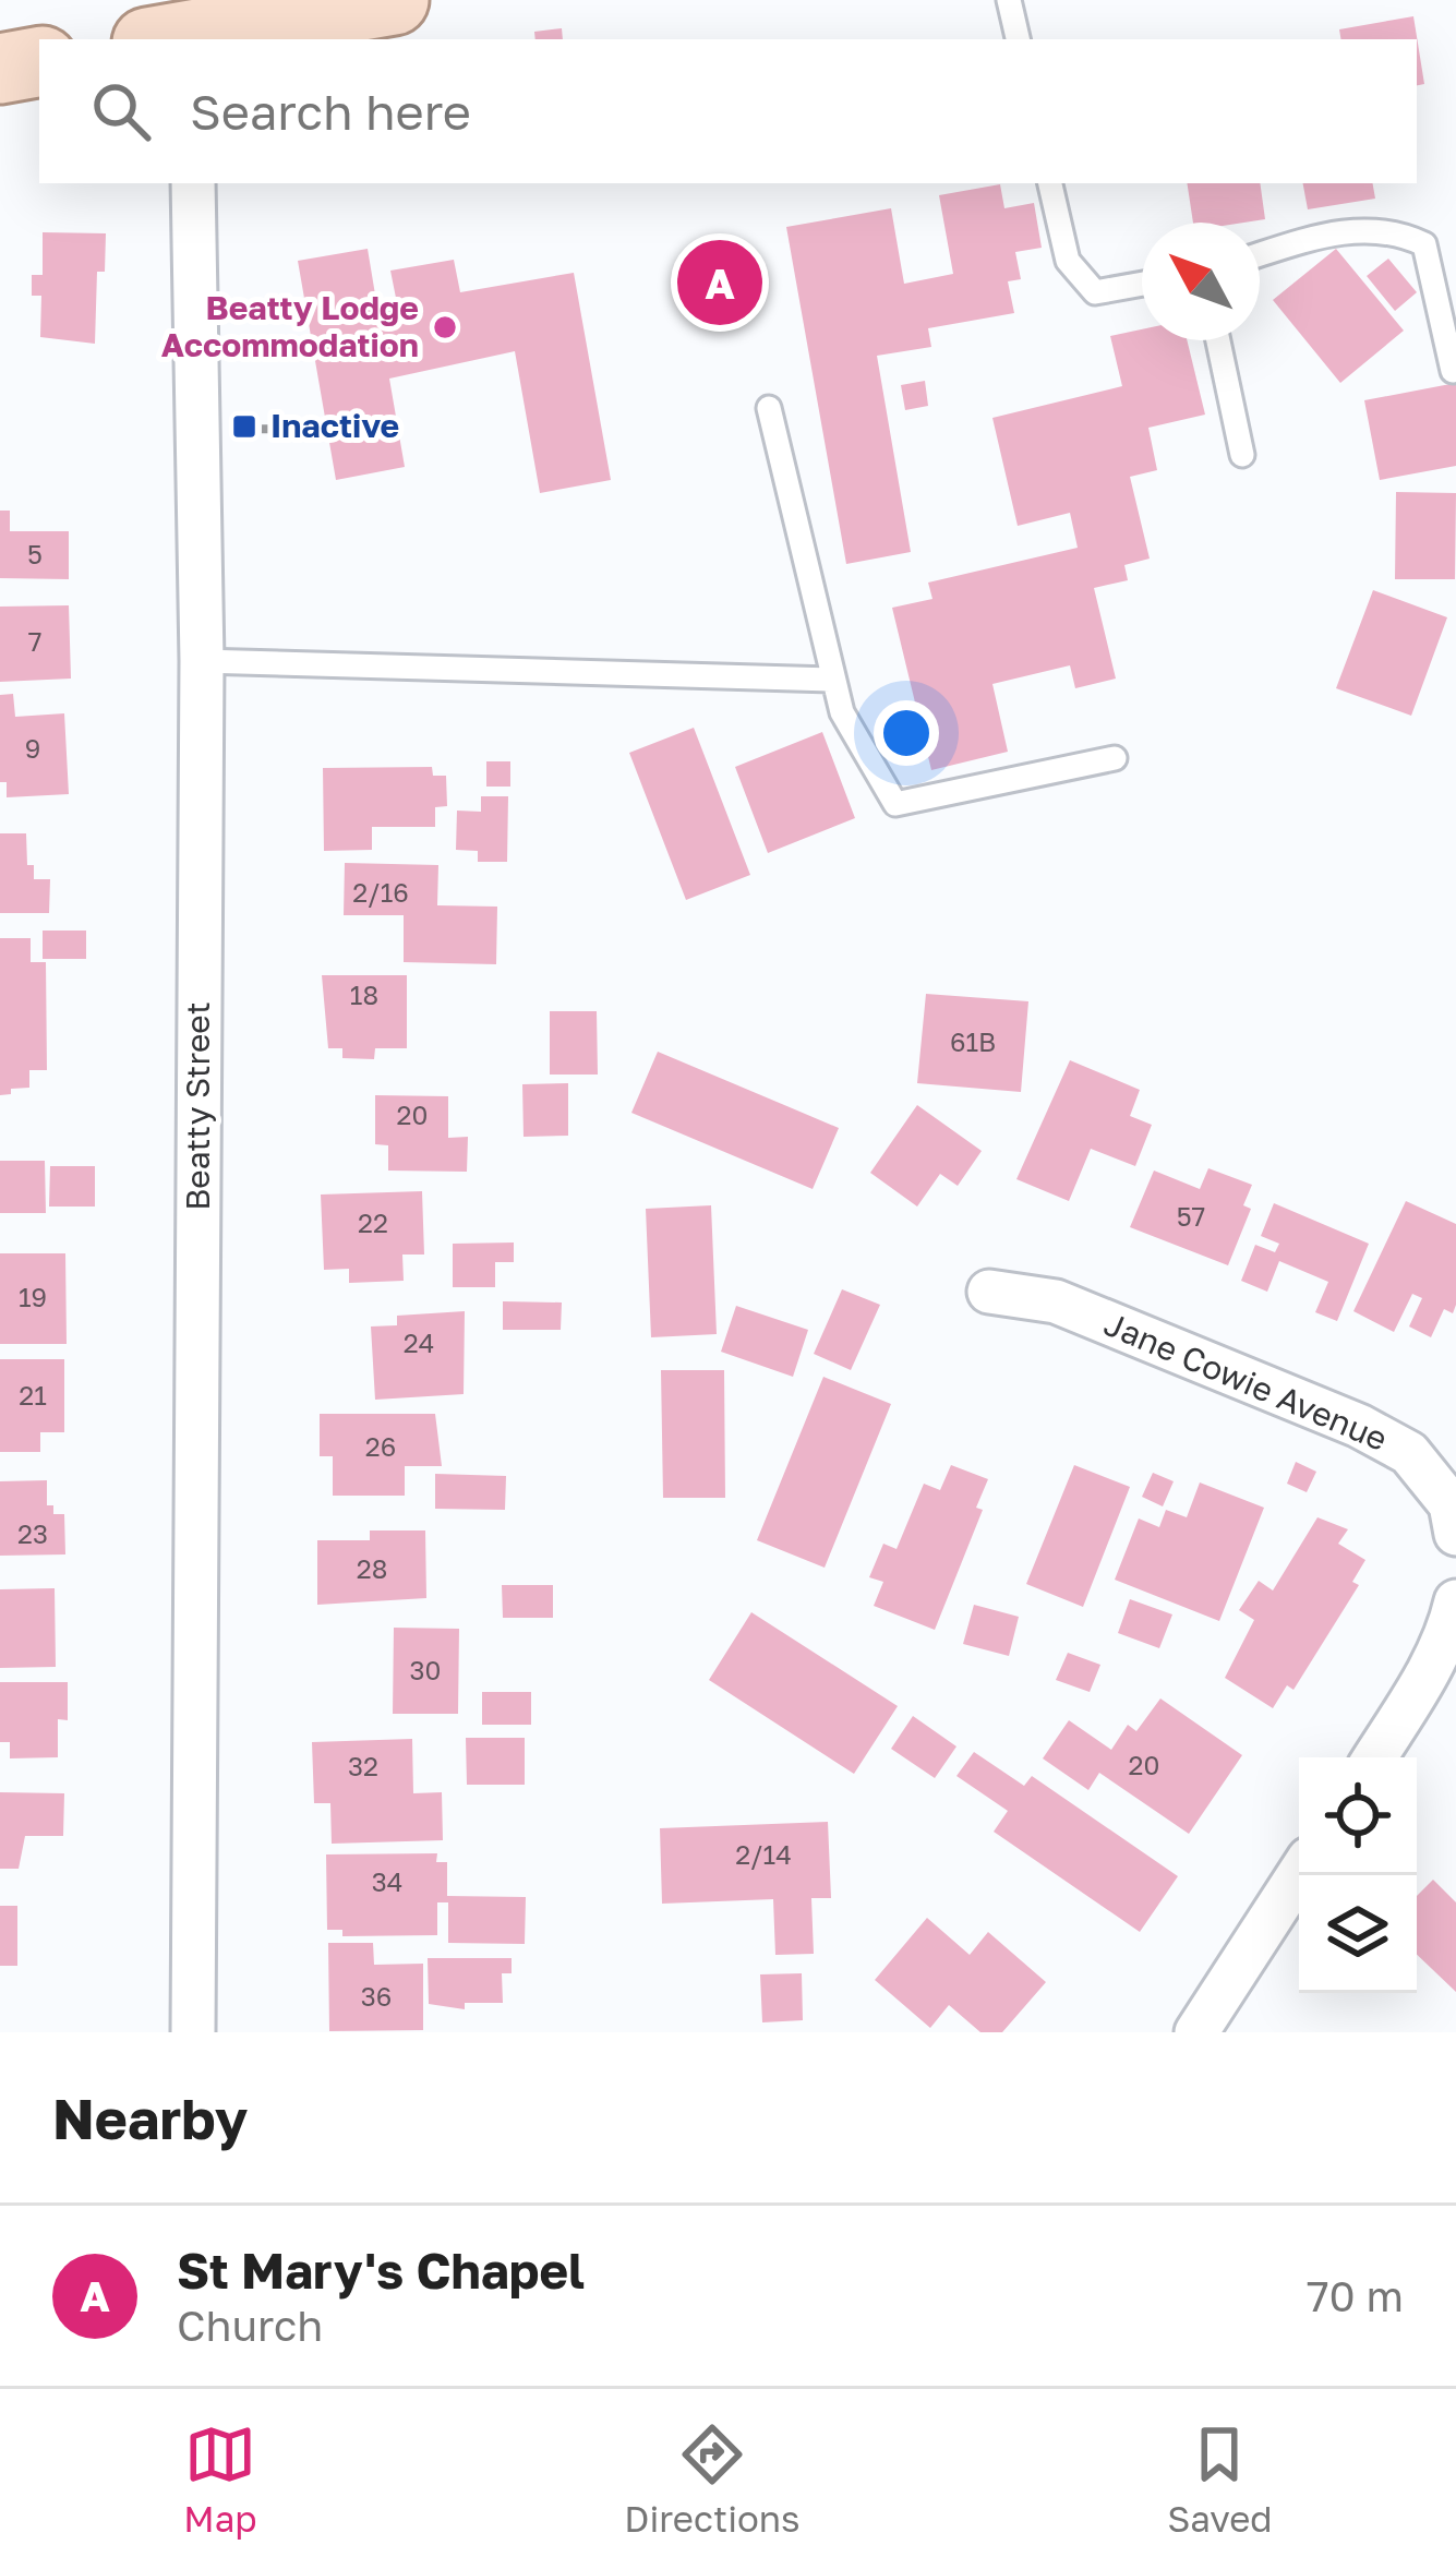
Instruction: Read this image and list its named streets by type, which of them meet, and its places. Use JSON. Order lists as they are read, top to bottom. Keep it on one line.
{"streets":{"street":["Beatty Street","Jane Cowie Avenue"]},"places":{"other":["Beatty Lodge Accommodation"],"transit":["Inactive"]},"house_numbers":["5","7","9","2/16","18","61B","20","57","22","19","24","21","26","23","28","30","20","32","2/14","34","36"],"north":"top left","page":{"search":"Search here","pins":"A","heading":"Nearby","list":[{"mark":"A","name":"St Mary's Chapel","note":"Church","value":"70 m"}],"nav":["Map","Directions","Saved"]}}
